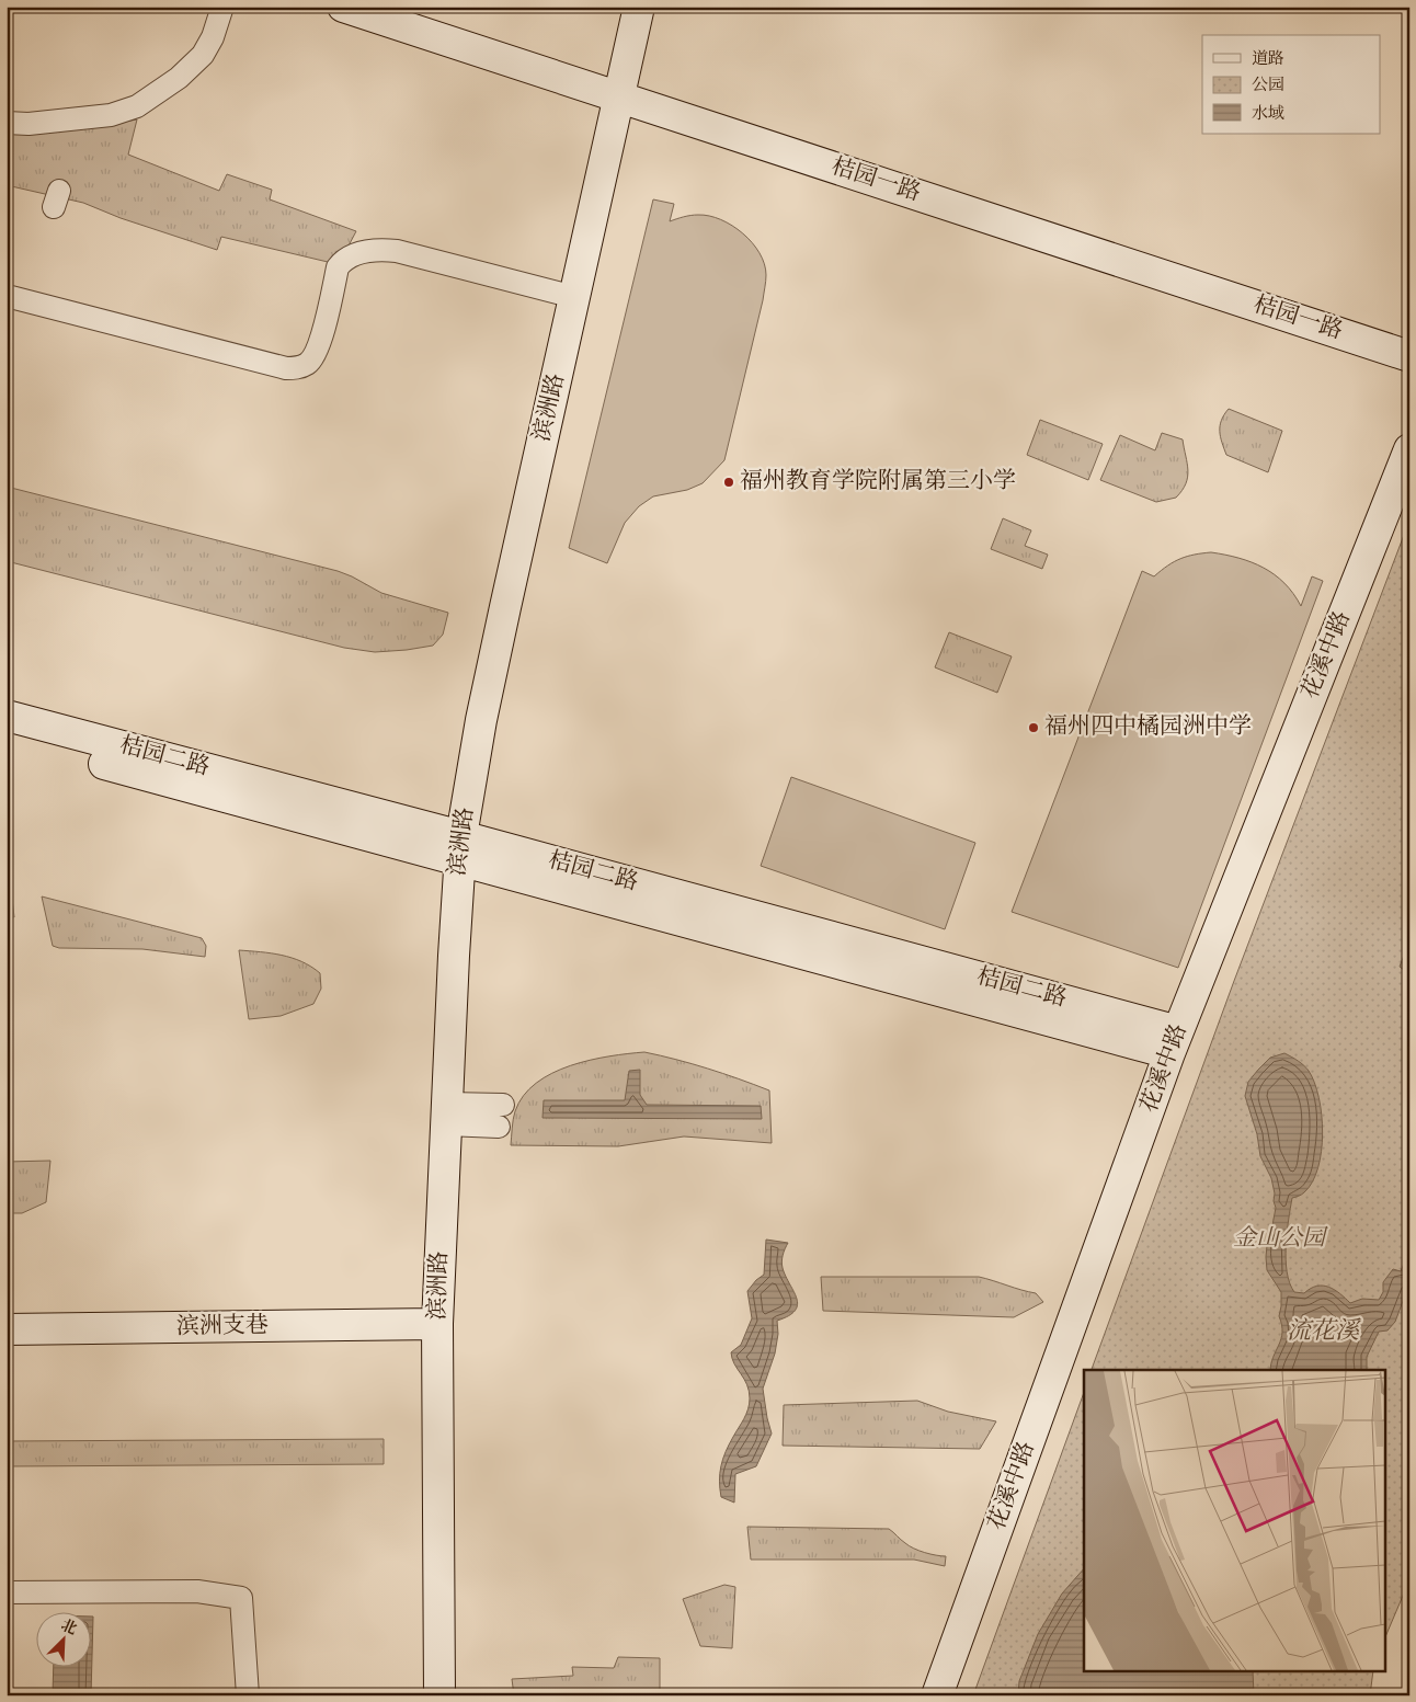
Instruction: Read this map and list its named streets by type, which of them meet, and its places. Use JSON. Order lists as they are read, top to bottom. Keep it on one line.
{"streets":{"street":["桔园一路","滨洲路","花溪中路","桔园二路","滨洲支巷"]},"crossings":[["桔园一路","滨洲路"],["滨洲路","桔园二路"],["滨洲路","滨洲支巷"],["花溪中路","桔园二路"]],"water":["流花溪"],"parks":["金山公园"],"places":["福州教育学院附属第三小学","福州四中橘园洲中学"],"legend":["道路","公园","水域"],"north":"top right"}
